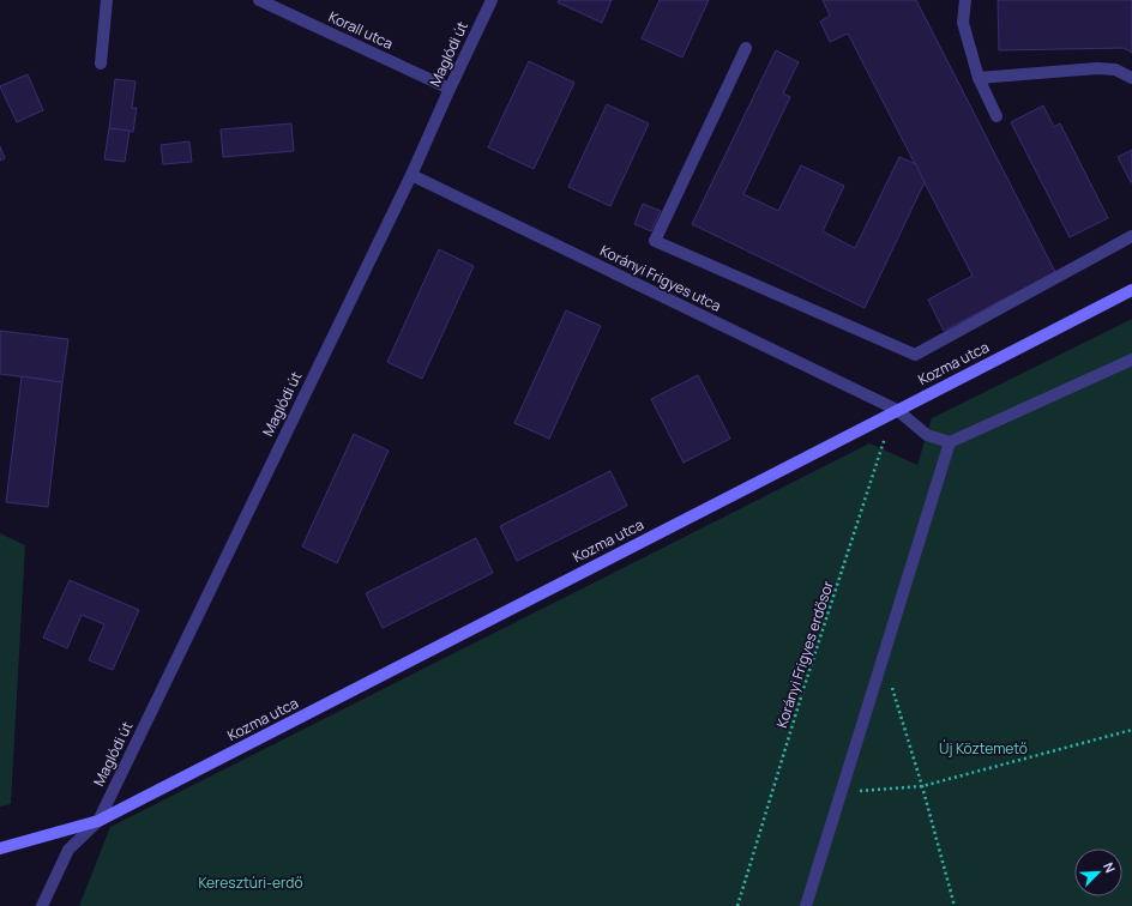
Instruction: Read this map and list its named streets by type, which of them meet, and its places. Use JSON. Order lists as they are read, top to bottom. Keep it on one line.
{"streets":{"street":["Korall utca","Maglódi út","Korányi Frigyes utca","Kozma utca"],"path":["Korányi Frigyes erdősor"]},"crossings":[["Korall utca","Maglódi út"],["Maglódi út","Korányi Frigyes utca"],["Maglódi út","Kozma utca"],["Korányi Frigyes utca","Kozma utca"],["Korányi Frigyes utca","Korányi Frigyes erdősor"],["Kozma utca","Korányi Frigyes erdősor"]],"parks":["Új Köztemető","Keresztúri-erdő"],"north":"top right"}
